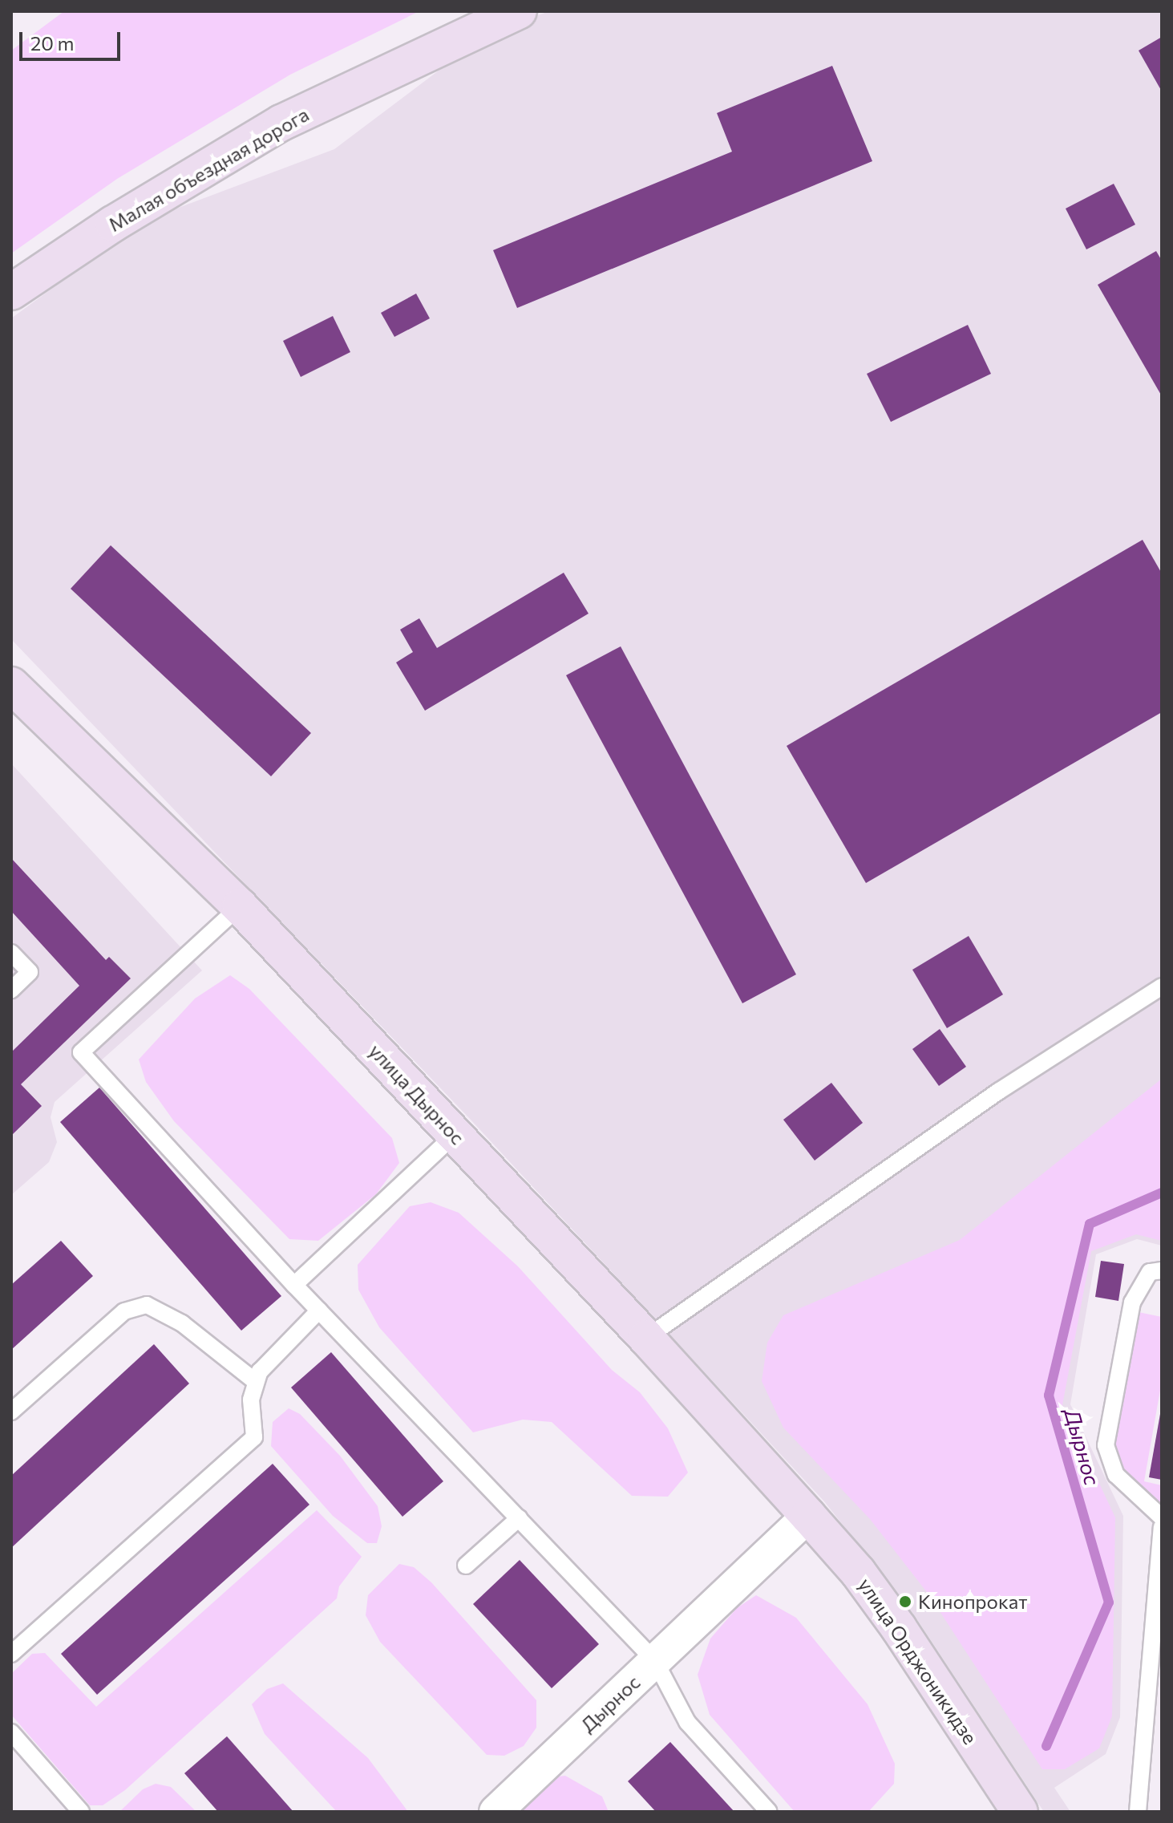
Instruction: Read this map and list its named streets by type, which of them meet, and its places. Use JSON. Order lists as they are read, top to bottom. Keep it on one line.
{"streets":{"main road":["Малая объездная дорога","улица Дырнос","улица Орджоникидзе"],"street":["Дырнос"]},"crossings":[["улица Дырнос","улица Орджоникидзе"],["улица Дырнос","Дырнос"],["улица Орджоникидзе","Дырнос"]],"water":["Дырнос"],"places":["Кинопрокат"],"scale_bar":"20 m"}
